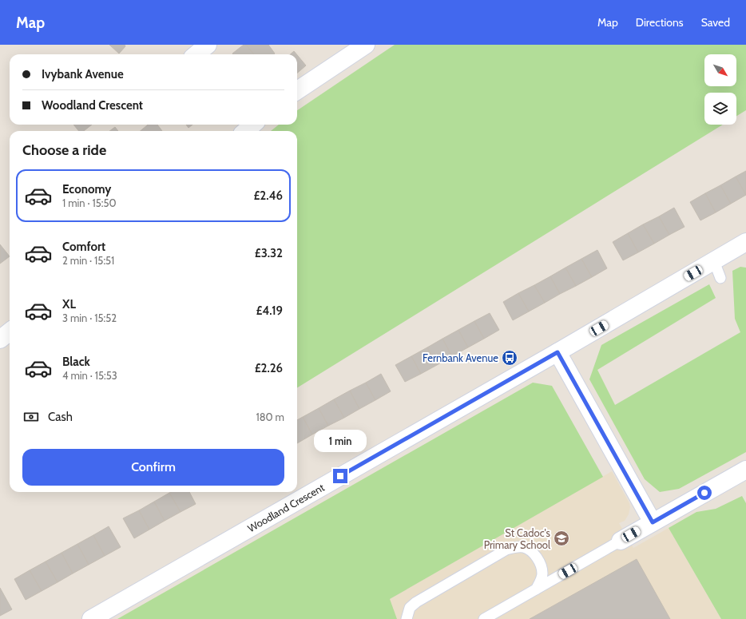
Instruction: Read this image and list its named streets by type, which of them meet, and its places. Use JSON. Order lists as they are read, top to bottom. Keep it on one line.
{"streets":{"street":["Woodland Crescent"]},"places":{"bus stop":["Fernbank Avenue"],"school or university":["St Cadoc's Primary School"]},"north":"bottom right","page":{"header":"Map","nav":["Map","Directions","Saved"],"banner":["Ivybank Avenue","Woodland Crescent"],"heading":"Choose a ride","list":[{"name":"Economy","note":"1 min · 15:50","value":"£2.46"},{"name":"Comfort","note":"2 min · 15:51","value":"£3.32"},{"name":"XL","note":"3 min · 15:52","value":"£4.19"},{"name":"Black","note":"4 min · 15:53","value":"£2.26"}],"pay":["Cash","180 m"],"bubble":"1 min","buttons":"Confirm"}}
